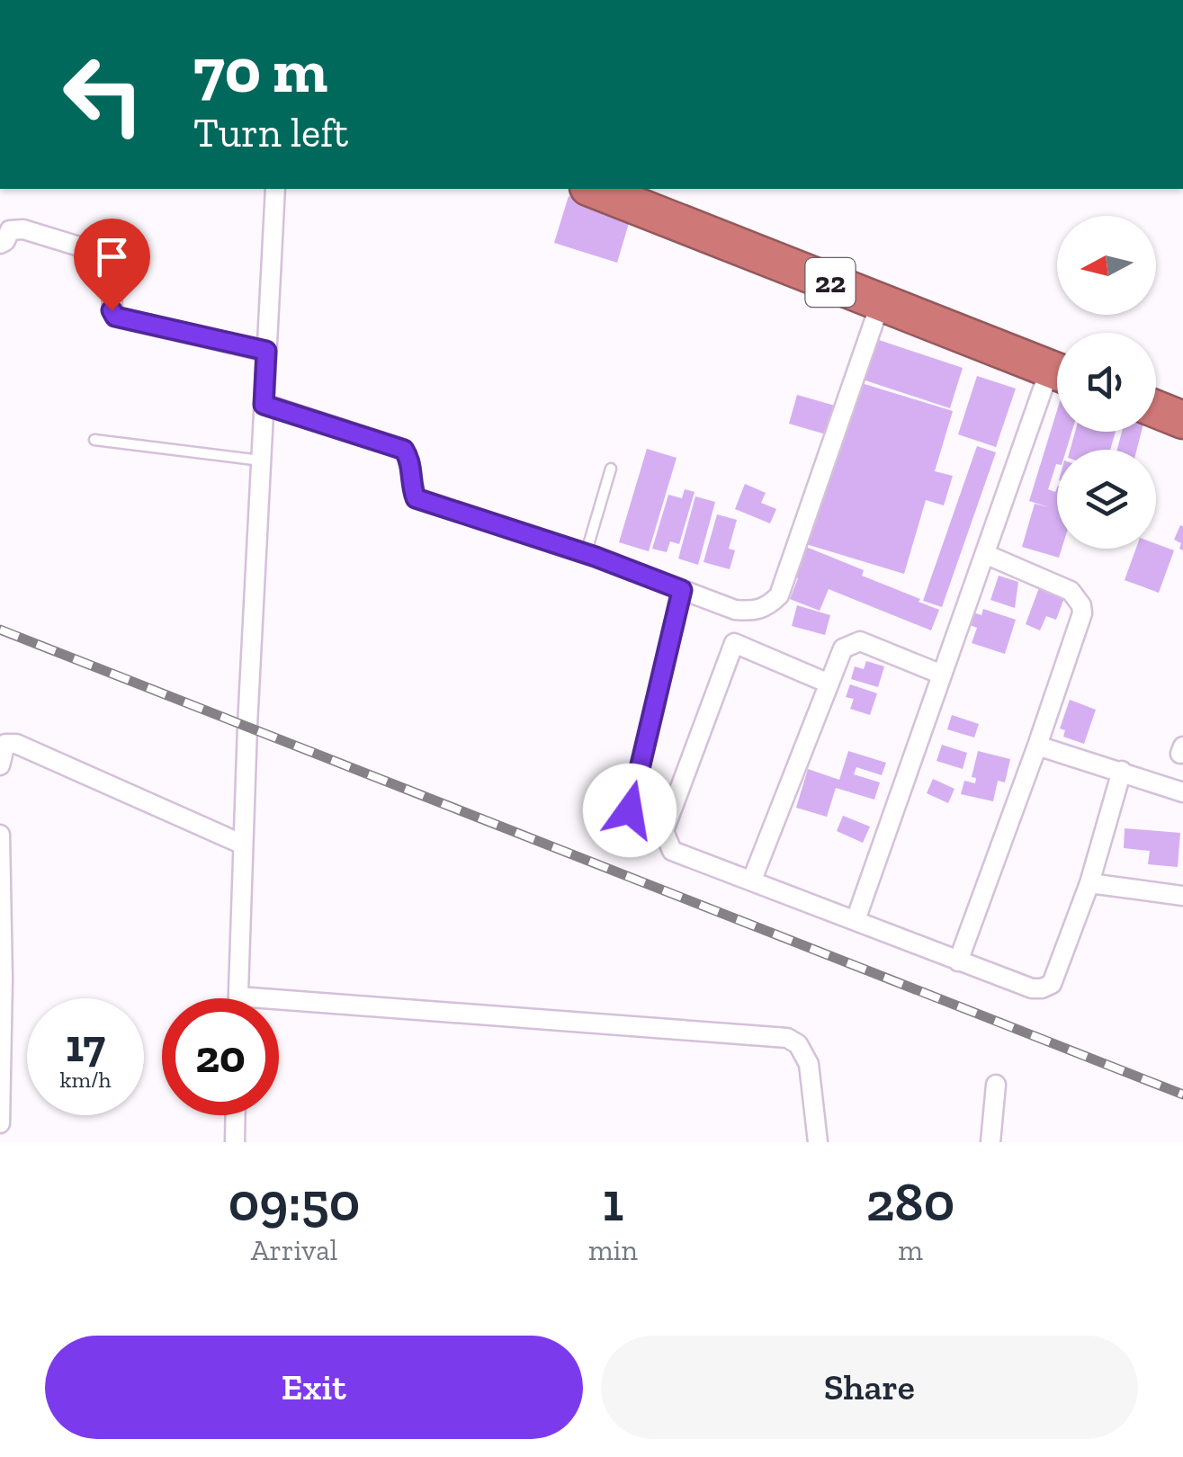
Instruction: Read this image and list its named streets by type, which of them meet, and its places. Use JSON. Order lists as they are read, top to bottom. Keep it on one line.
{"streets":{"highway":["22"]},"north":"left","page":{"turn":["70 m","Turn left"],"speed":"17 km/h","limit":"20","eta":["09:50","Arrival","1","min","280","m"],"buttons":["Exit","Share"]}}
